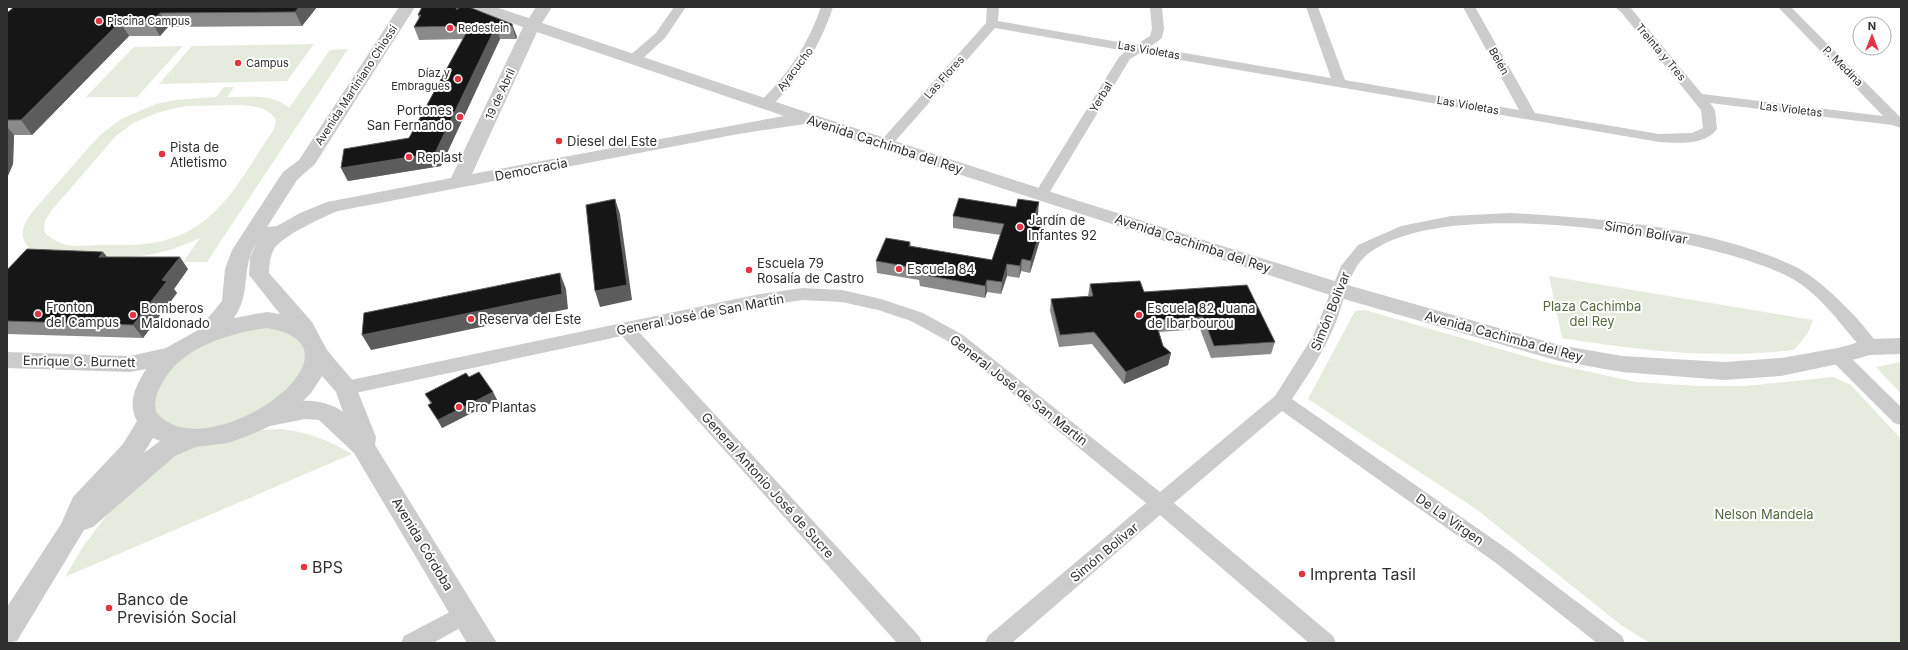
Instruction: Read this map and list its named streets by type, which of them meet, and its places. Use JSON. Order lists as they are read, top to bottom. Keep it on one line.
{"streets":{"street":["Las Violetas","Treinta y Tres","Belén","P. Medina","Ayacucho","Las Flores","Avenida Martiniano Chiossi","19 de Abril","Yerbal","Avenida Cachimba del Rey","Democracia","Simón Bolívar","General José de San Martín","Enrique G. Burnett","General Antonio José de Sucre","De La Virgen","Avenida Córdoba"]},"crossings":[["Las Violetas","Treinta y Tres"],["Las Violetas","Belén"],["Las Violetas","P. Medina"],["Las Violetas","Las Flores"],["Las Violetas","Yerbal"],["Ayacucho","Avenida Cachimba del Rey"],["Las Flores","Avenida Cachimba del Rey"],["Avenida Martiniano Chiossi","Democracia"],["Avenida Martiniano Chiossi","Avenida Córdoba"],["19 de Abril","Avenida Cachimba del Rey"],["19 de Abril","Democracia"],["Yerbal","Avenida Cachimba del Rey"],["Avenida Cachimba del Rey","Democracia"],["Avenida Cachimba del Rey","Simón Bolívar"],["Simón Bolívar","General José de San Martín"],["Simón Bolívar","De La Virgen"],["General José de San Martín","General Antonio José de Sucre"],["General José de San Martín","Avenida Córdoba"]],"parks":["Plaza Cachimba del Rey","Nelson Mandela"],"places":["Piscina Campus","Redestein","Campus","Díaz y Embragues","Portones San Fernando","Diesel del Este","Pista de Atletismo","Replast","Jardín de Infantes 92","Escuela 84","Escuela 79 Rosalía de Castro","Fronton del Campus","Bomberos Maldonado","Escuela 82 Juana de Ibarbourou","Reserva del Este","Pro Plantas","BPS","Imprenta Tasil","Banco de Previsión Social"],"north":"top"}
